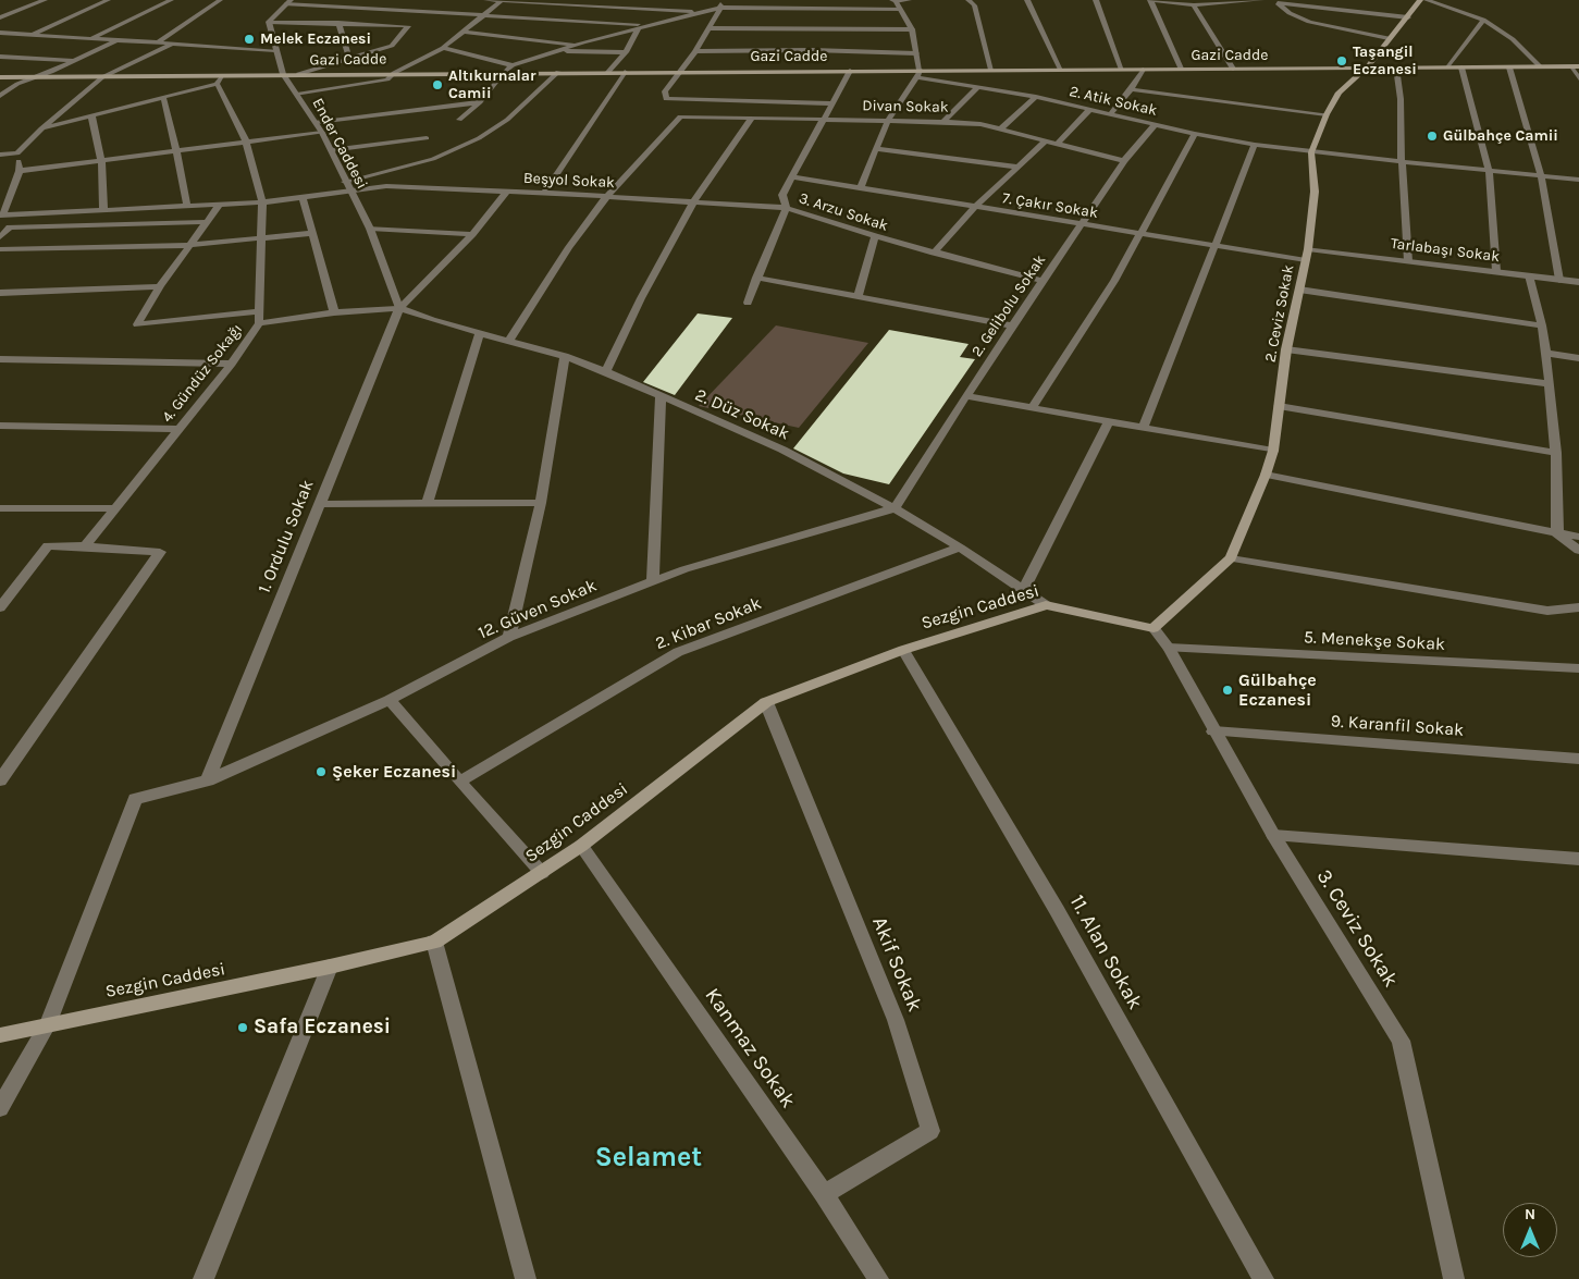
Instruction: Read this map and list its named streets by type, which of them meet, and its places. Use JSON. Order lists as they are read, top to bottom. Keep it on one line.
{"streets":{"main road":["Gazi Cadde","2. Ceviz Sokak","Sezgin Caddesi"],"street":["2. Atik Sokak","Divan Sokak","Ender Caddesi","Beşyol Sokak","7. Çakır Sokak","3. Arzu Sokak","Tarlabaşı Sokak","2. Gelibolu Sokak","4. Gündüz Sokağı","2. Düz Sokak","1. Ordulu Sokak","12. Güven Sokak","2. Kibar Sokak","5. Menekşe Sokak","9. Karanfil Sokak","3. Ceviz Sokak","11. Alan Sokak","Akif Sokak","Kanmaz Sokak"]},"crossings":[["Gazi Cadde","2. Atik Sokak"],["Gazi Cadde","Ender Caddesi"],["Gazi Cadde","3. Arzu Sokak"],["Gazi Cadde","2. Ceviz Sokak"],["2. Atik Sokak","2. Gelibolu Sokak"],["2. Atik Sokak","2. Ceviz Sokak"],["Divan Sokak","Beşyol Sokak"],["Divan Sokak","3. Arzu Sokak"],["Divan Sokak","2. Gelibolu Sokak"],["Ender Caddesi","Beşyol Sokak"],["Ender Caddesi","2. Düz Sokak"],["Ender Caddesi","1. Ordulu Sokak"],["Beşyol Sokak","3. Arzu Sokak"],["Beşyol Sokak","4. Gündüz Sokağı"],["7. Çakır Sokak","3. Arzu Sokak"],["7. Çakır Sokak","2. Gelibolu Sokak"],["7. Çakır Sokak","2. Ceviz Sokak"],["3. Arzu Sokak","2. Gelibolu Sokak"],["Tarlabaşı Sokak","2. Ceviz Sokak"],["2. Gelibolu Sokak","2. Düz Sokak"],["2. Gelibolu Sokak","12. Güven Sokak"],["2. Ceviz Sokak","Sezgin Caddesi"],["2. Ceviz Sokak","3. Ceviz Sokak"],["2. Düz Sokak","1. Ordulu Sokak"],["2. Düz Sokak","Sezgin Caddesi"],["2. Düz Sokak","12. Güven Sokak"],["2. Düz Sokak","2. Kibar Sokak"],["1. Ordulu Sokak","12. Güven Sokak"],["Sezgin Caddesi","12. Güven Sokak"],["Sezgin Caddesi","3. Ceviz Sokak"],["Sezgin Caddesi","11. Alan Sokak"],["Sezgin Caddesi","Akif Sokak"],["Sezgin Caddesi","Kanmaz Sokak"],["5. Menekşe Sokak","3. Ceviz Sokak"],["9. Karanfil Sokak","3. Ceviz Sokak"],["Akif Sokak","Kanmaz Sokak"]],"districts":["Selamet"],"places":["Melek Eczanesi","Taşangil Eczanesi","Altıkurnalar Camii","Gülbahçe Camii","Gülbahçe Eczanesi","Şeker Eczanesi","Safa Eczanesi"],"north":"top"}
